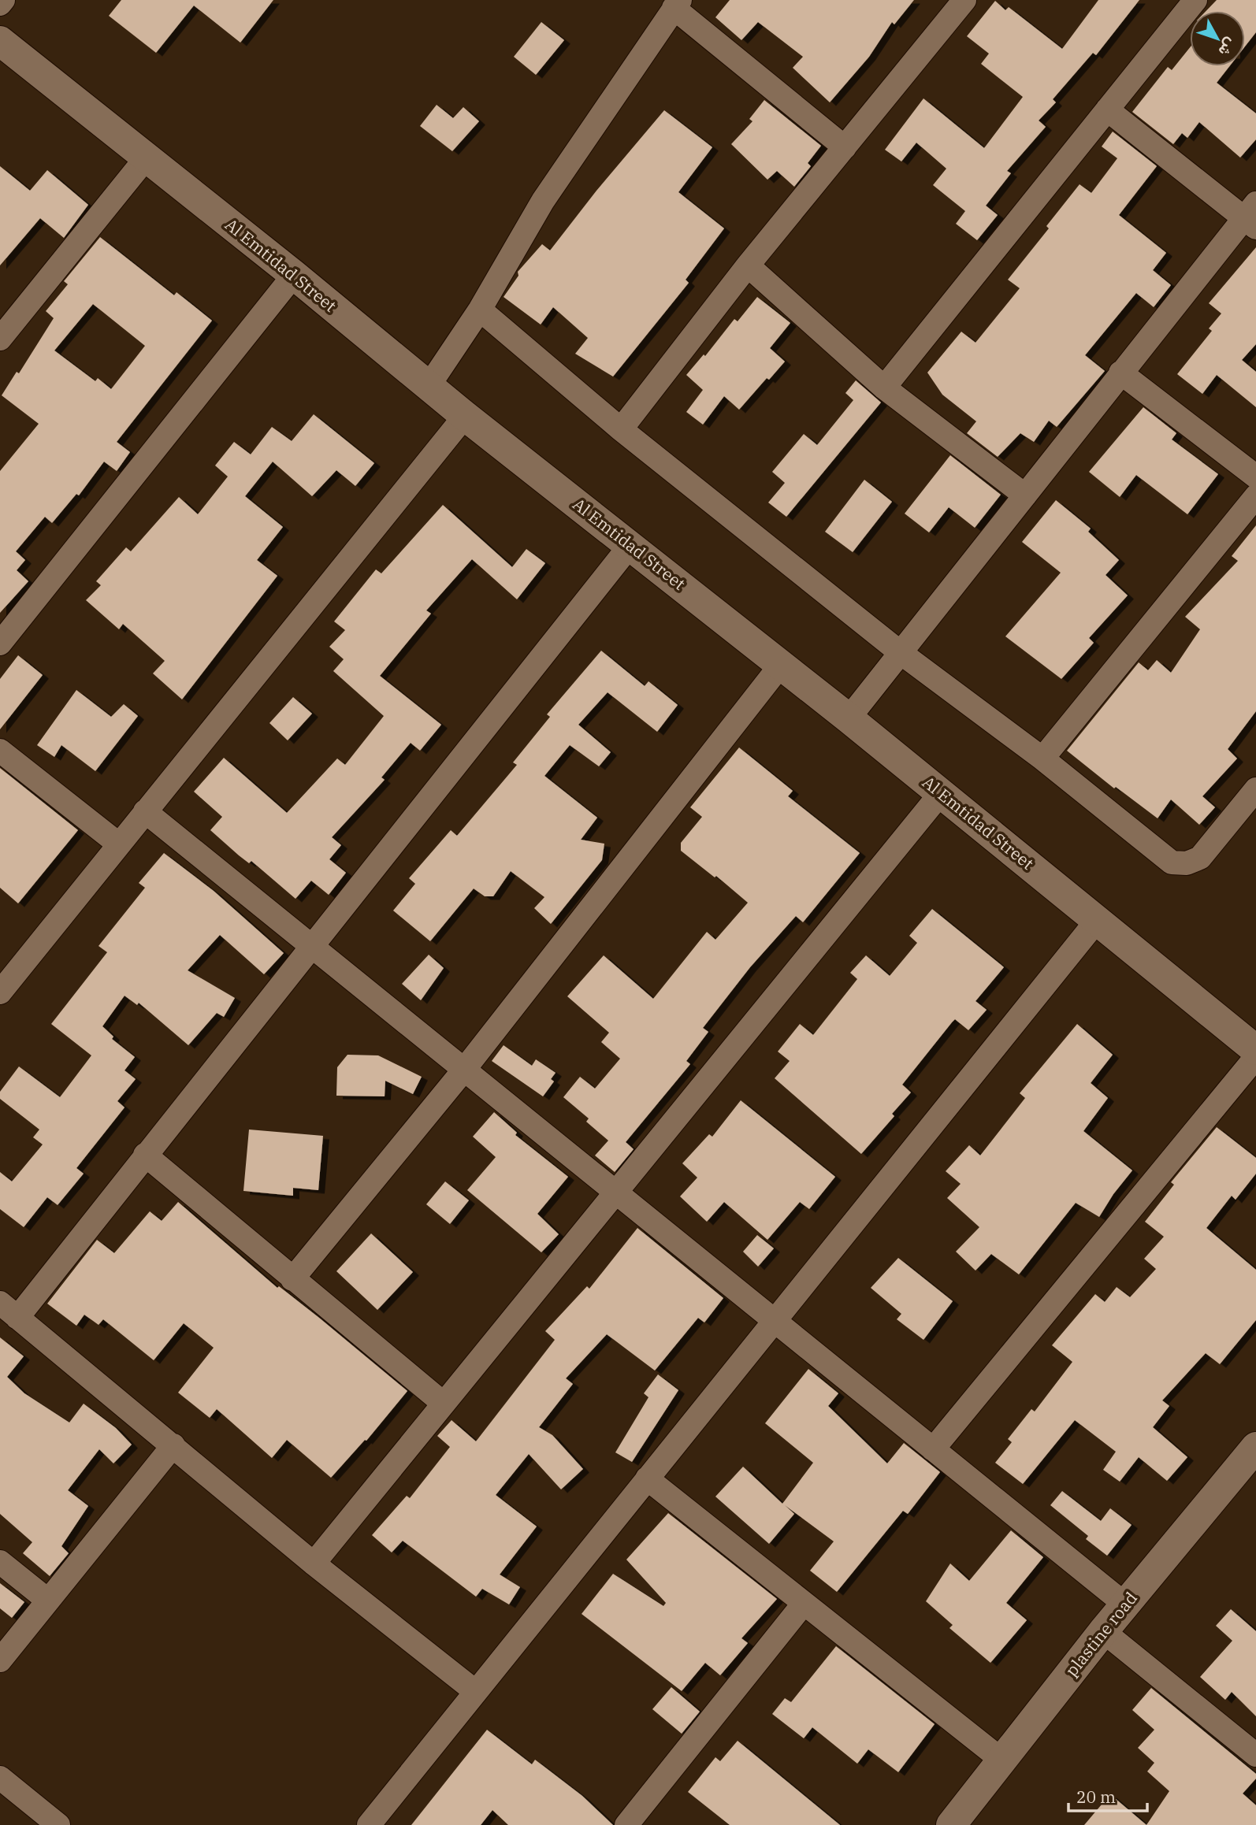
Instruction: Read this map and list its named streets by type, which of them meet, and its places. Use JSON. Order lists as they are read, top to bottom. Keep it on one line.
{"streets":{"street":["Al Emtidad Street","plastine road"]},"scale_bar":"20 m","north":"bottom right"}
